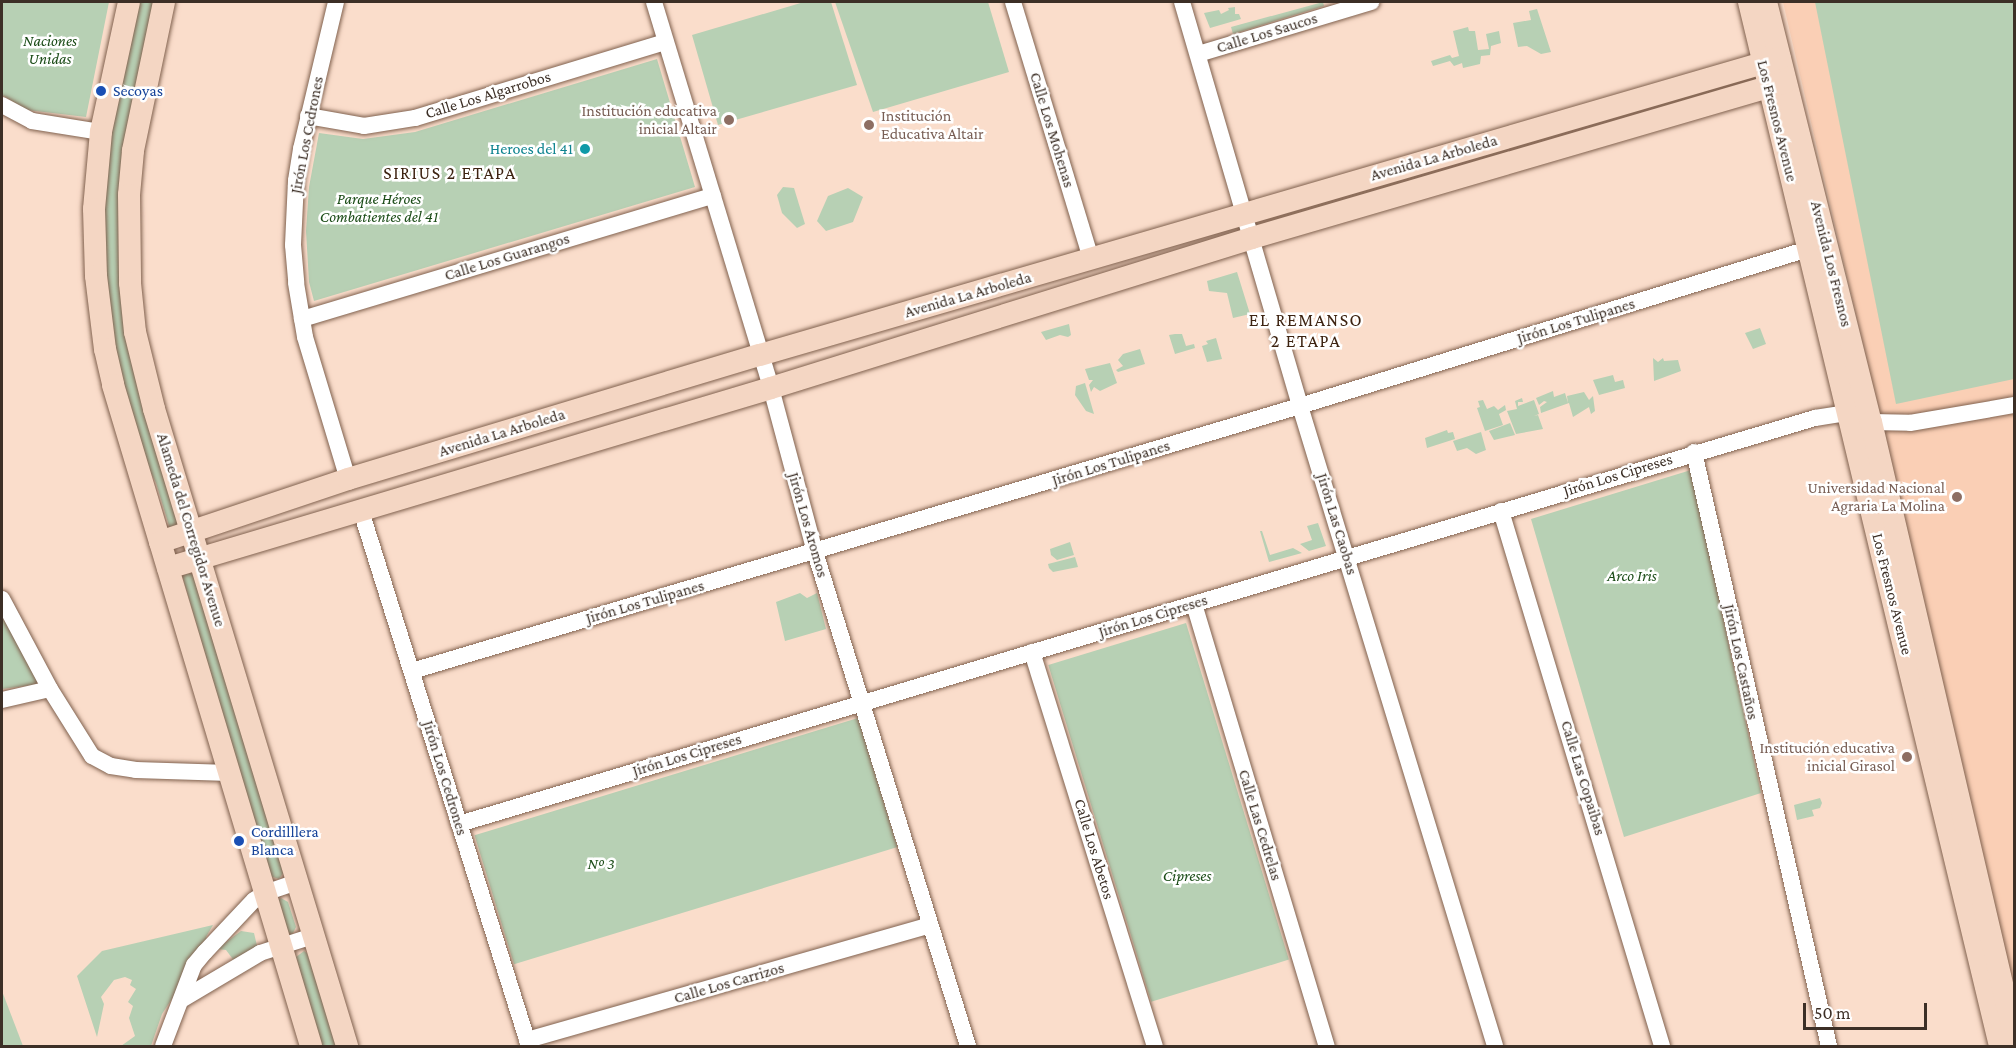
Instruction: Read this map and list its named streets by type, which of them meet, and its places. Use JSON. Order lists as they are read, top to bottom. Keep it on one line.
{"streets":{"main road":["Los Fresnos Avenue","Avenida La Arboleda","Avenida Los Fresnos","Alameda del Corregidor Avenue"],"street":["Calle Los Saucos","Calle Los Algarrobos","Calle Los Mohenas","Jirón Los Cedrones","Calle Los Guarangos","Jirón Los Tulipanes","Jirón Los Cipreses","Jirón Las Caobas","Jirón Los Aromos","Jirón Los Castaños","Calle Las Copaibas","Calle Las Cedrelas","Calle Los Abetos","Calle Los Carrizos"]},"crossings":[["Calle Los Saucos","Jirón Las Caobas"],["Calle Los Algarrobos","Jirón Los Cedrones"],["Calle Los Algarrobos","Jirón Los Aromos"],["Los Fresnos Avenue","Avenida La Arboleda"],["Los Fresnos Avenue","Avenida Los Fresnos"],["Los Fresnos Avenue","Jirón Los Tulipanes"],["Los Fresnos Avenue","Jirón Los Cipreses"],["Calle Los Mohenas","Avenida La Arboleda"],["Jirón Los Cedrones","Avenida La Arboleda"],["Jirón Los Cedrones","Calle Los Guarangos"],["Jirón Los Cedrones","Jirón Los Tulipanes"],["Jirón Los Cedrones","Jirón Los Cipreses"],["Jirón Los Cedrones","Calle Los Carrizos"],["Avenida La Arboleda","Avenida Los Fresnos"],["Avenida La Arboleda","Jirón Las Caobas"],["Avenida La Arboleda","Jirón Los Aromos"],["Avenida La Arboleda","Alameda del Corregidor Avenue"],["Calle Los Guarangos","Jirón Los Aromos"],["Jirón Los Tulipanes","Jirón Las Caobas"],["Jirón Los Tulipanes","Jirón Los Aromos"],["Jirón Los Cipreses","Jirón Las Caobas"],["Jirón Los Cipreses","Jirón Los Aromos"],["Jirón Los Cipreses","Jirón Los Castaños"],["Jirón Los Cipreses","Calle Las Copaibas"],["Jirón Los Cipreses","Calle Las Cedrelas"],["Jirón Los Cipreses","Calle Los Abetos"],["Jirón Los Aromos","Calle Los Carrizos"]],"districts":["SIRIUS 2 ETAPA","EL REMANSO 2 ETAPA"],"parks":["Naciones Unidas","Parque Héroes Combatientes del 41","Arco Iris","Nº 3","Cipreses"],"places":["Secoyas","Institución educativa inicial Altair","Institución Educativa Altair","Heroes del 41","Universidad Nacional Agraria La Molina","Institución educativa inicial Girasol","Cordilllera Blanca"],"scale_bar":"50 m"}
